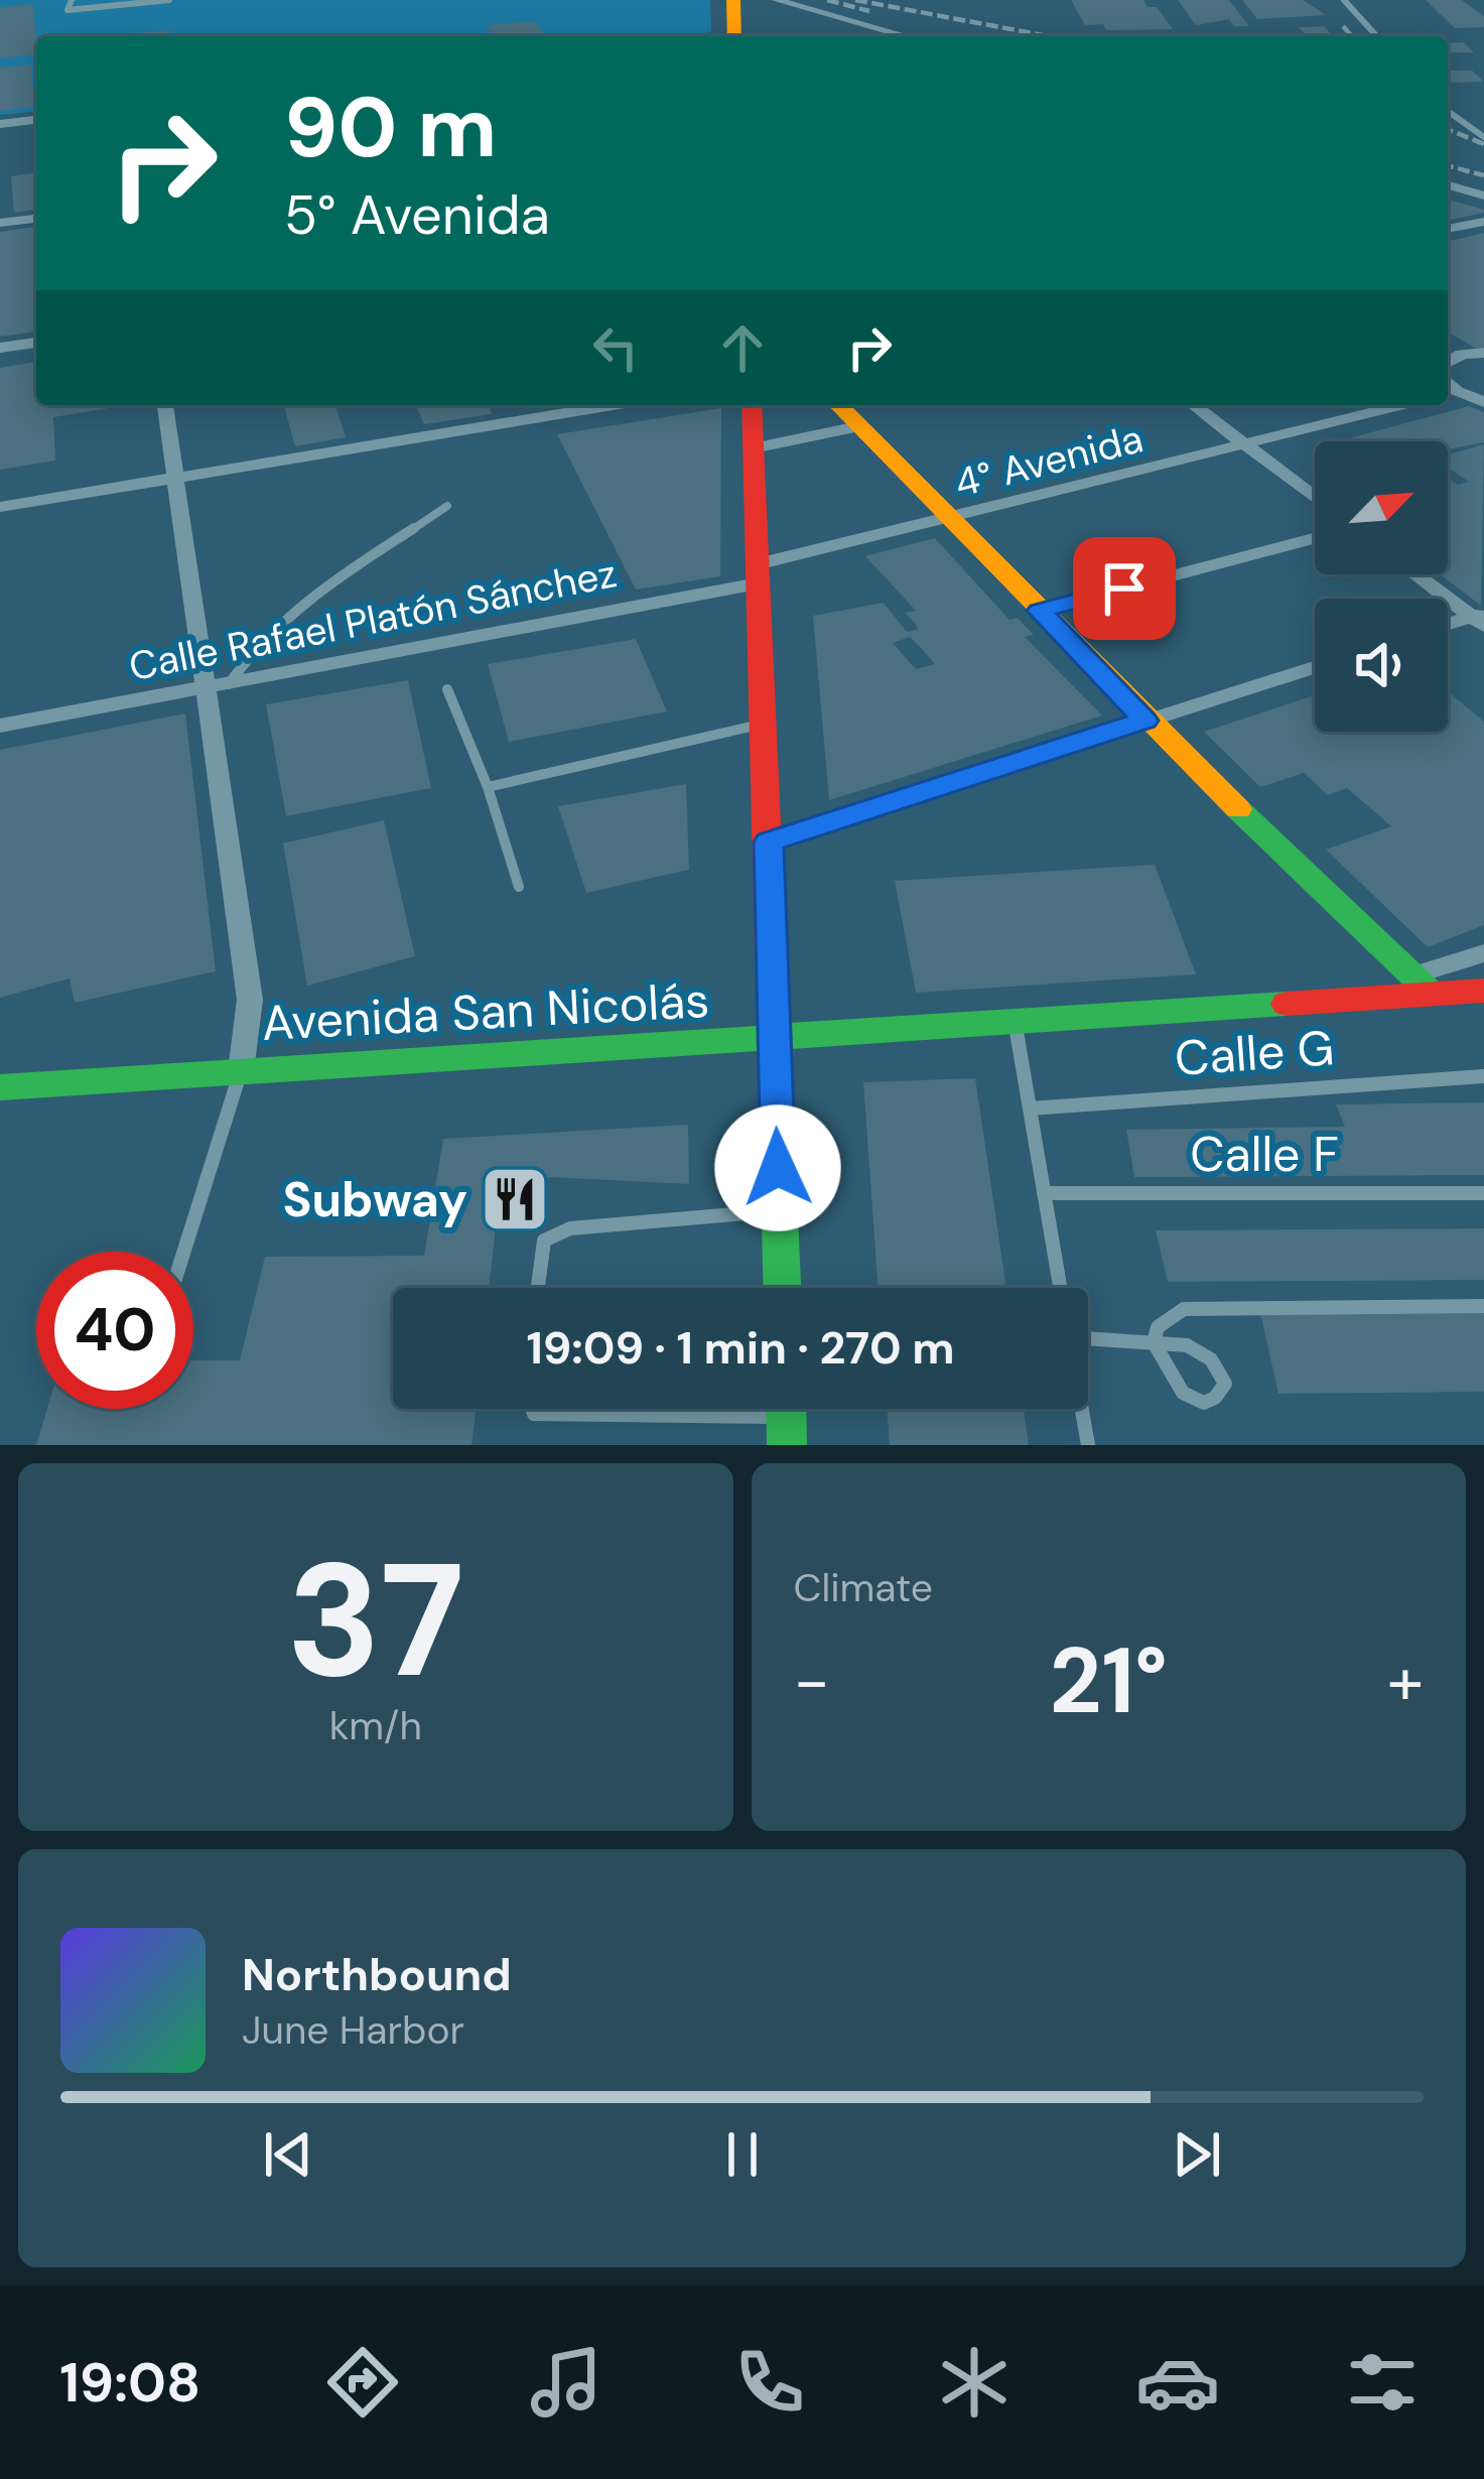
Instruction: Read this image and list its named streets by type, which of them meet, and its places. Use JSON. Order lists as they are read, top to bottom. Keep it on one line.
{"streets":{"street":["4° Avenida","Calle Rafael Platón Sánchez","Avenida San Nicolás"],"lane":["Calle G","Calle F"]},"crossings":[["4° Avenida","Calle Rafael Platón Sánchez"]],"places":{"restaurant":["Subway"]},"north":"top right","page":{"turn":["90 m","5° Avenida"],"limit":"40","trip":"19:09 · 1 min · 270 m","tile":[["37","km/h"],"Climate"],"heat":["−","21°","+"],"song":["Northbound","June Harbor"],"tabs":"19:08"}}
